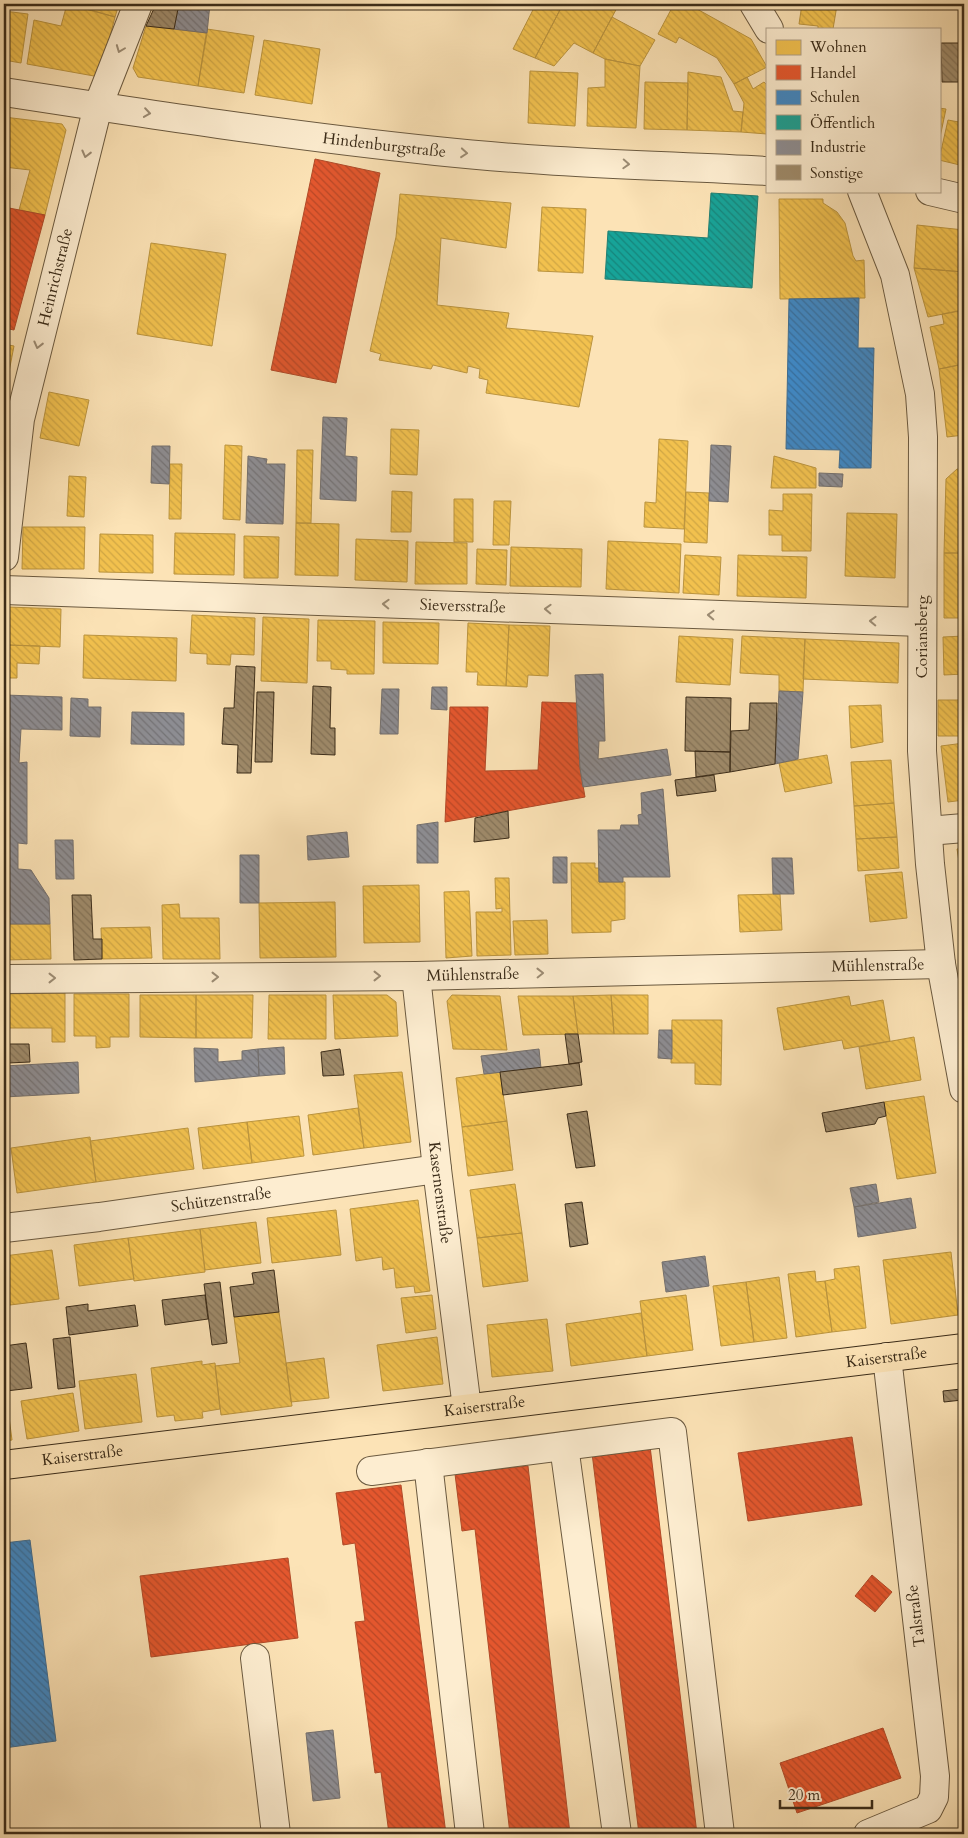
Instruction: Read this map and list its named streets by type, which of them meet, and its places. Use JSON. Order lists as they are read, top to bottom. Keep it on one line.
{"streets":{"main road":["Kaiserstraße"],"street":["Hindenburgstraße","Heinrichstraße","Sieversstraße","Coriansberg","Mühlenstraße","Kasernenstraße","Schützenstraße","Talstraße"]},"crossings":[["Hindenburgstraße","Heinrichstraße"],["Sieversstraße","Coriansberg"],["Coriansberg","Mühlenstraße"],["Mühlenstraße","Kasernenstraße"],["Kasernenstraße","Schützenstraße"],["Kasernenstraße","Kaiserstraße"],["Kaiserstraße","Talstraße"]],"one_way":["Hindenburgstraße","Heinrichstraße","Sieversstraße","Mühlenstraße"],"legend":["Wohnen","Handel","Schulen","Öffentlich","Industrie","Sonstige"],"scale_bar":"20 m"}
